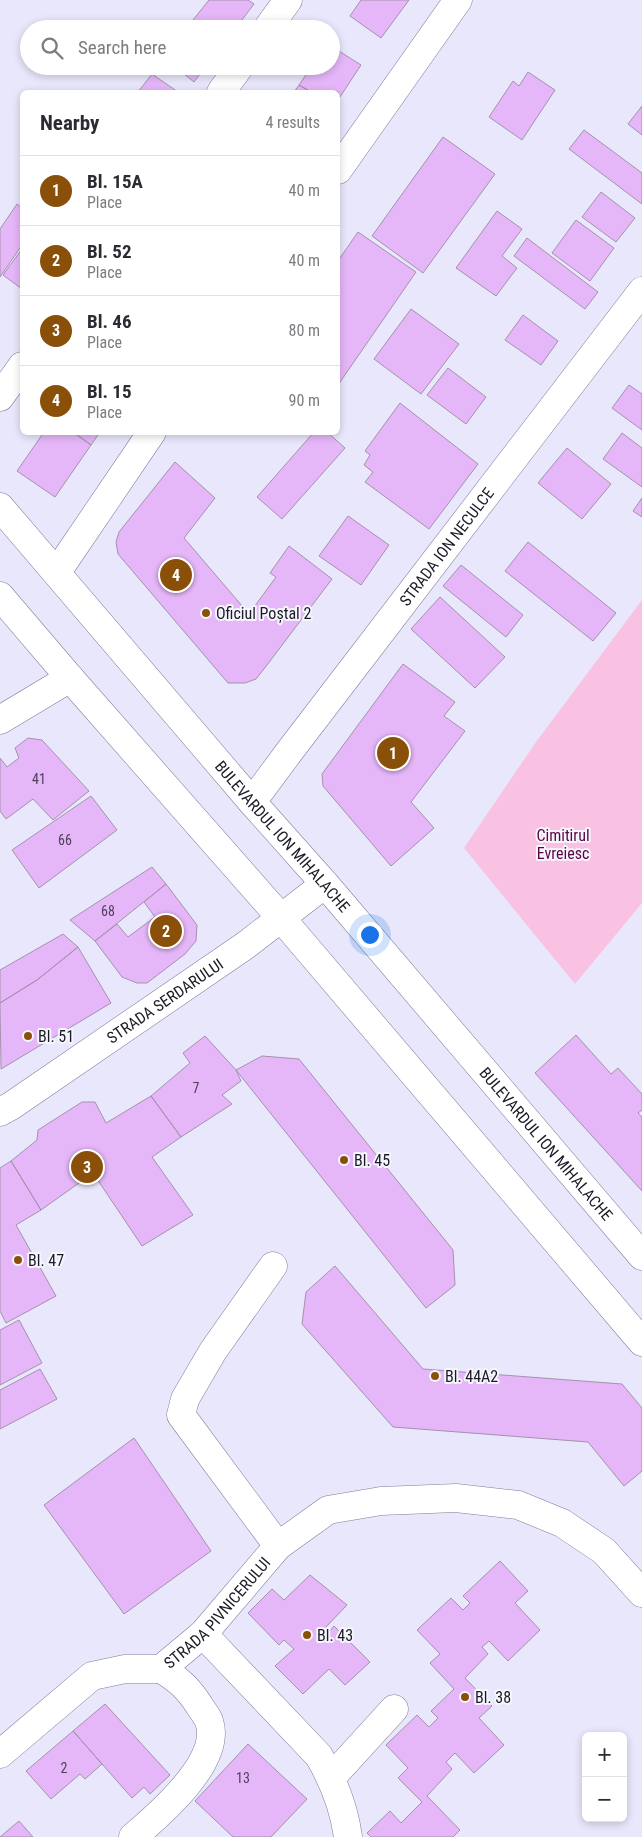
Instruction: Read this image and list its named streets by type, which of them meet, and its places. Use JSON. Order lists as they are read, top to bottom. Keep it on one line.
{"streets":{"street":["STRADA ION NECULCE","BULEVARDUL ION MIHALACHE","STRADA SERDARULUI","STRADA PIVNICERULUI"]},"crossings":[["STRADA ION NECULCE","BULEVARDUL ION MIHALACHE"],["BULEVARDUL ION MIHALACHE","STRADA SERDARULUI"]],"parks":["Cimitirul Evreiesc"],"places":["Oficiul Poștal 2","Bl. 51","Bl. 45","Bl. 47","Bl. 44A2","Bl. 43","Bl. 38"],"house_numbers":["41","66","68","7","2","13"],"page":{"search":"Search here","heading":["Nearby","4 results"],"list":[{"mark":"1","name":"Bl. 15A","note":"Place","value":"40 m"},{"mark":"2","name":"Bl. 52","note":"Place","value":"40 m"},{"mark":"3","name":"Bl. 46","note":"Place","value":"80 m"},{"mark":"4","name":"Bl. 15","note":"Place","value":"90 m"}],"pins":["4","1","2","3"],"map_buttons":["+","−"]}}
